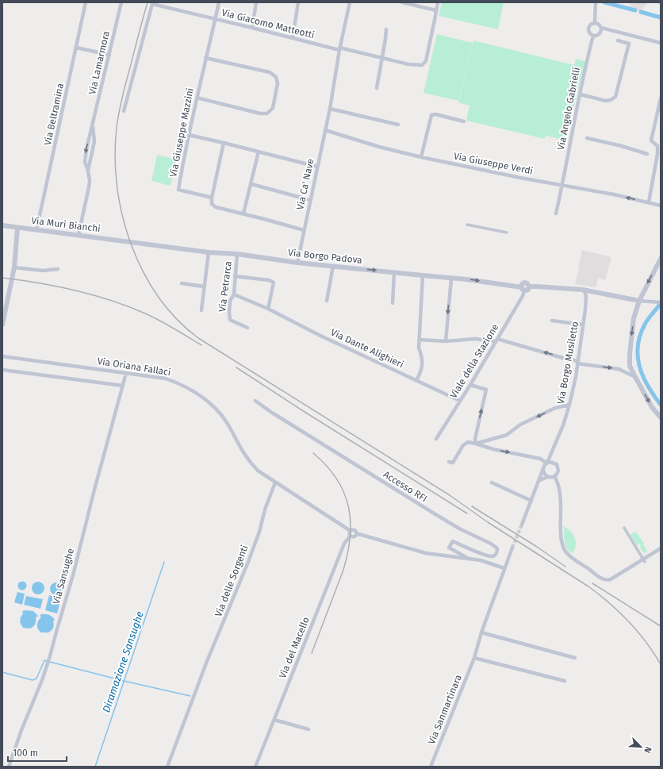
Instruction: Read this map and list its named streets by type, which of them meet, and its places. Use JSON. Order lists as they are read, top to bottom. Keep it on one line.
{"streets":{"street":["Via Giacomo Matteotti","Via Lamarmora","Via Angelo Gabrielli","Via Beltramina","Via Giuseppe Mazzini","Via Giuseppe Verdi","Via Ca' Nave","Via Muri Bianchi","Via Borgo Padova","Via Petrarca","Via Dante Alighieri","Viale della Stazione","Via Borgo Musiletto","Via Oriana Fallaci","Accesso RFI","Via Sansughe","Via delle Sorgenti","Via del Macello","Via Sanmartinara"]},"crossings":[["Via Giacomo Matteotti","Via Giuseppe Mazzini"],["Via Giacomo Matteotti","Via Ca' Nave"],["Via Lamarmora","Via Muri Bianchi"],["Via Angelo Gabrielli","Via Giuseppe Verdi"],["Via Beltramina","Via Muri Bianchi"],["Via Giuseppe Verdi","Via Ca' Nave"],["Via Ca' Nave","Via Borgo Padova"],["Via Muri Bianchi","Via Borgo Padova"],["Via Borgo Padova","Via Petrarca"],["Via Borgo Padova","Viale della Stazione"],["Via Borgo Padova","Via Borgo Musiletto"],["Via Petrarca","Via Dante Alighieri"],["Via Dante Alighieri","Viale della Stazione"],["Via Oriana Fallaci","Via Sansughe"],["Via Oriana Fallaci","Via delle Sorgenti"]],"water":["Diramazione Sansughe"],"scale_bar":"100 m","north":"bottom right"}
